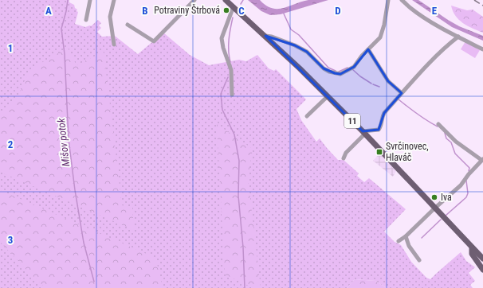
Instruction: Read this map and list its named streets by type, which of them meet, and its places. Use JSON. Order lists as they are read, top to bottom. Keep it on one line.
{"streets":{"main road":["11"]},"water":["Mišov potok"],"places":{"other":["Potraviny Štrbová","Iva"],"transit":["Svrčinovec, Hlaváč"]},"grid":{"columns":["A","B","C","D","E"],"rows":["1","2","3"]}}
